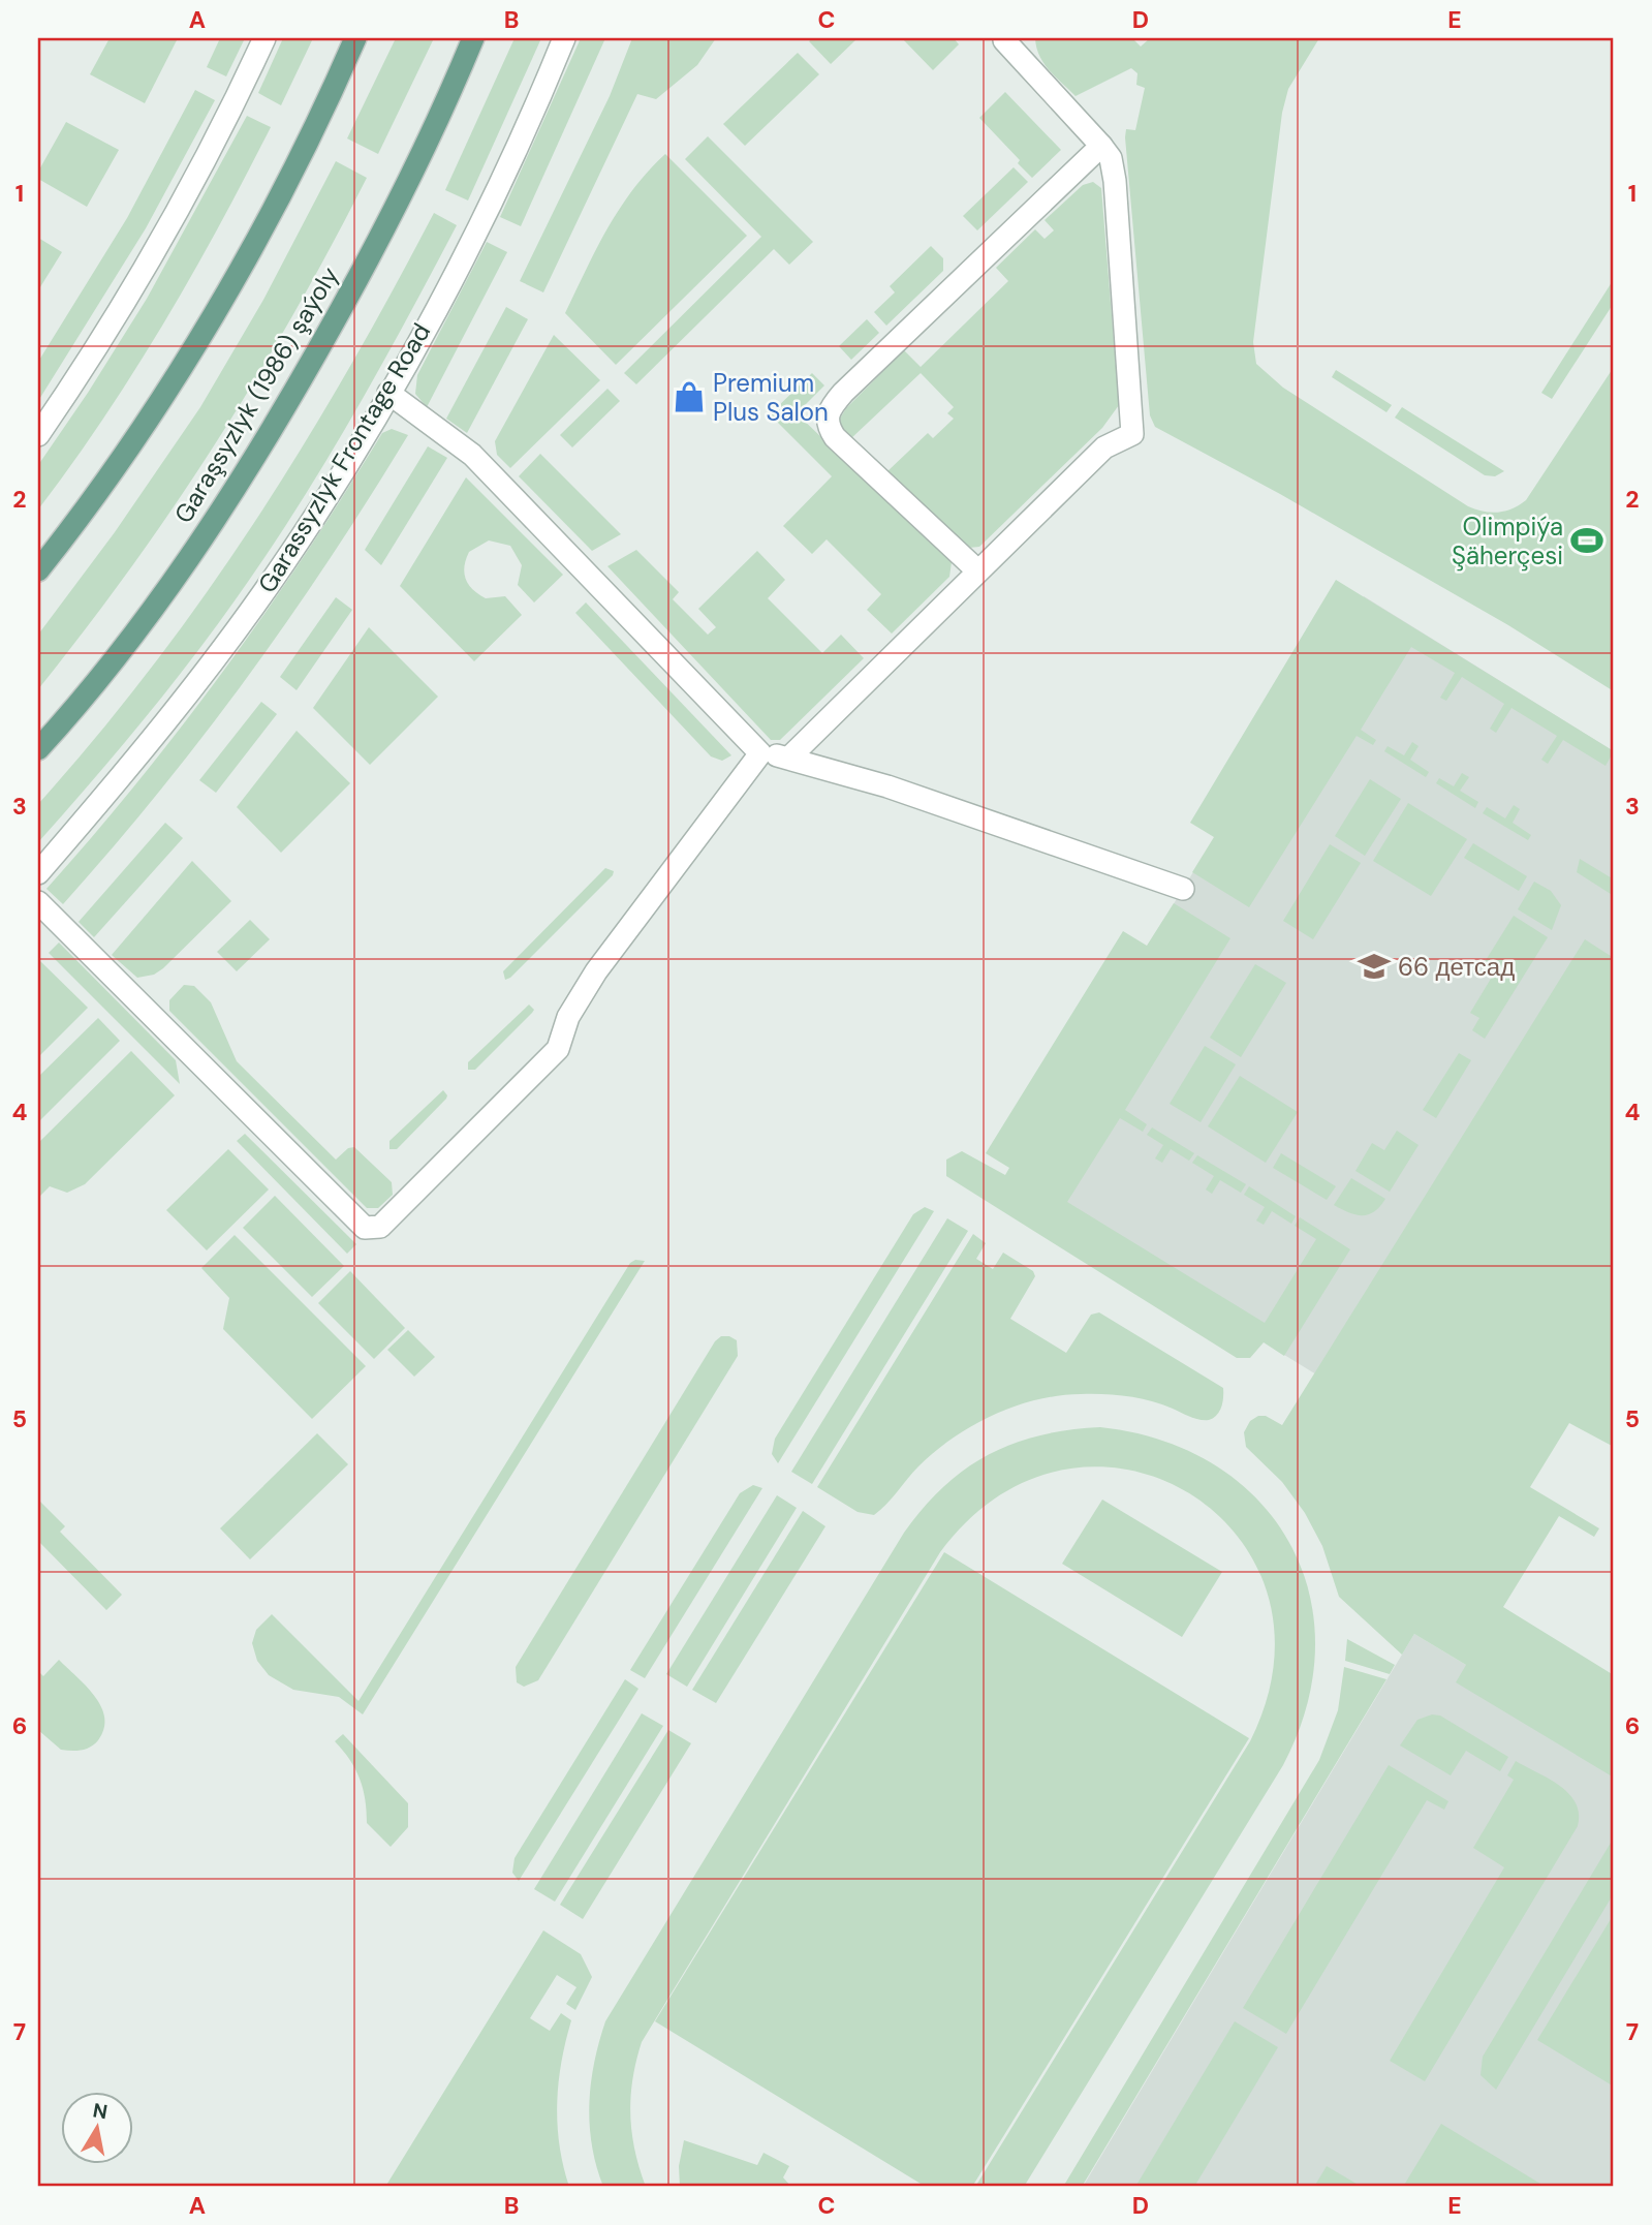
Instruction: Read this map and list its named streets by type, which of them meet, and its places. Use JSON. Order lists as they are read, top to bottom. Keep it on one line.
{"streets":{"main road":["Garaşsyzlyk (1986) şaýoly"],"street":["Garassyzlyk Frontage Road"]},"places":{"shop":["Premium Plus Salon"],"sports":["Olimpiýa Şäherçesi"],"school or university":["66 детсад"]},"north":"top","grid":{"columns":["A","B","C","D","E"],"rows":["1","2","3","4","5","6","7"]}}
